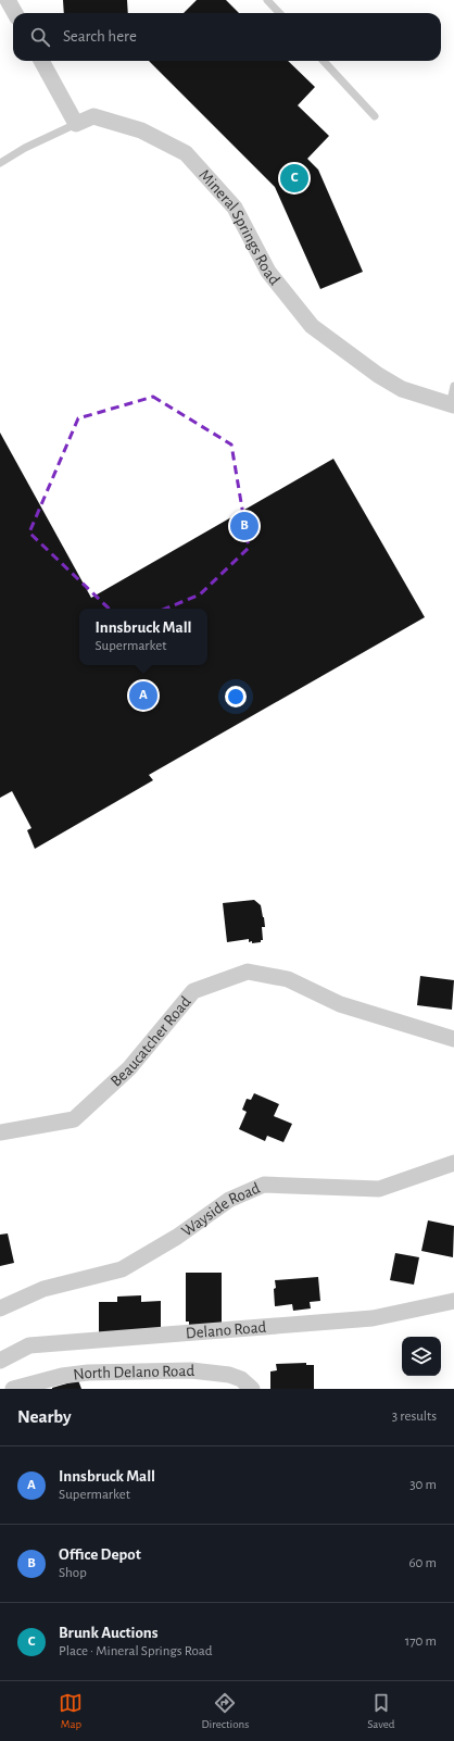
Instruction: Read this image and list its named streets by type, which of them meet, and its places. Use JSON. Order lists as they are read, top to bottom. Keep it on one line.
{"streets":{"street":["Mineral Springs Road","Beaucatcher Road","Wayside Road","Delano Road","North Delano Road"]},"page":{"search":"Search here","pins":["C","B","A"],"popup":["Innsbruck Mall","Supermarket"],"heading":["Nearby","3 results"],"list":[{"mark":"A","name":"Innsbruck Mall","note":"Supermarket","value":"30 m"},{"mark":"B","name":"Office Depot","note":"Shop","value":"60 m"},{"mark":"C","name":"Brunk Auctions","note":"Place · Mineral Springs Road","value":"170 m"}],"nav":["Map","Directions","Saved"]}}
